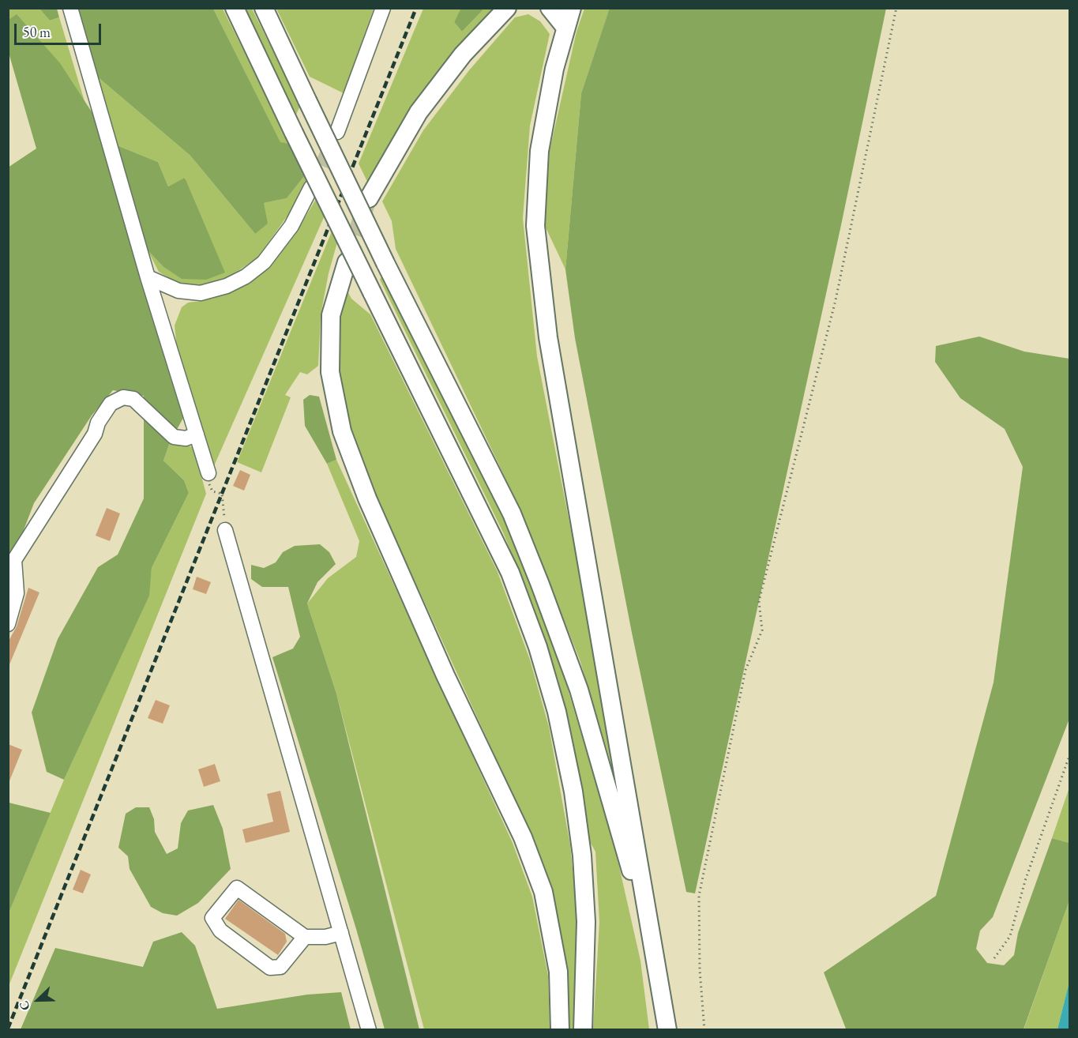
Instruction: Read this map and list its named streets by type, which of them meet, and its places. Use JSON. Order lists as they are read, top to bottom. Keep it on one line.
{"scale_bar":"50 m","north":"bottom left"}
